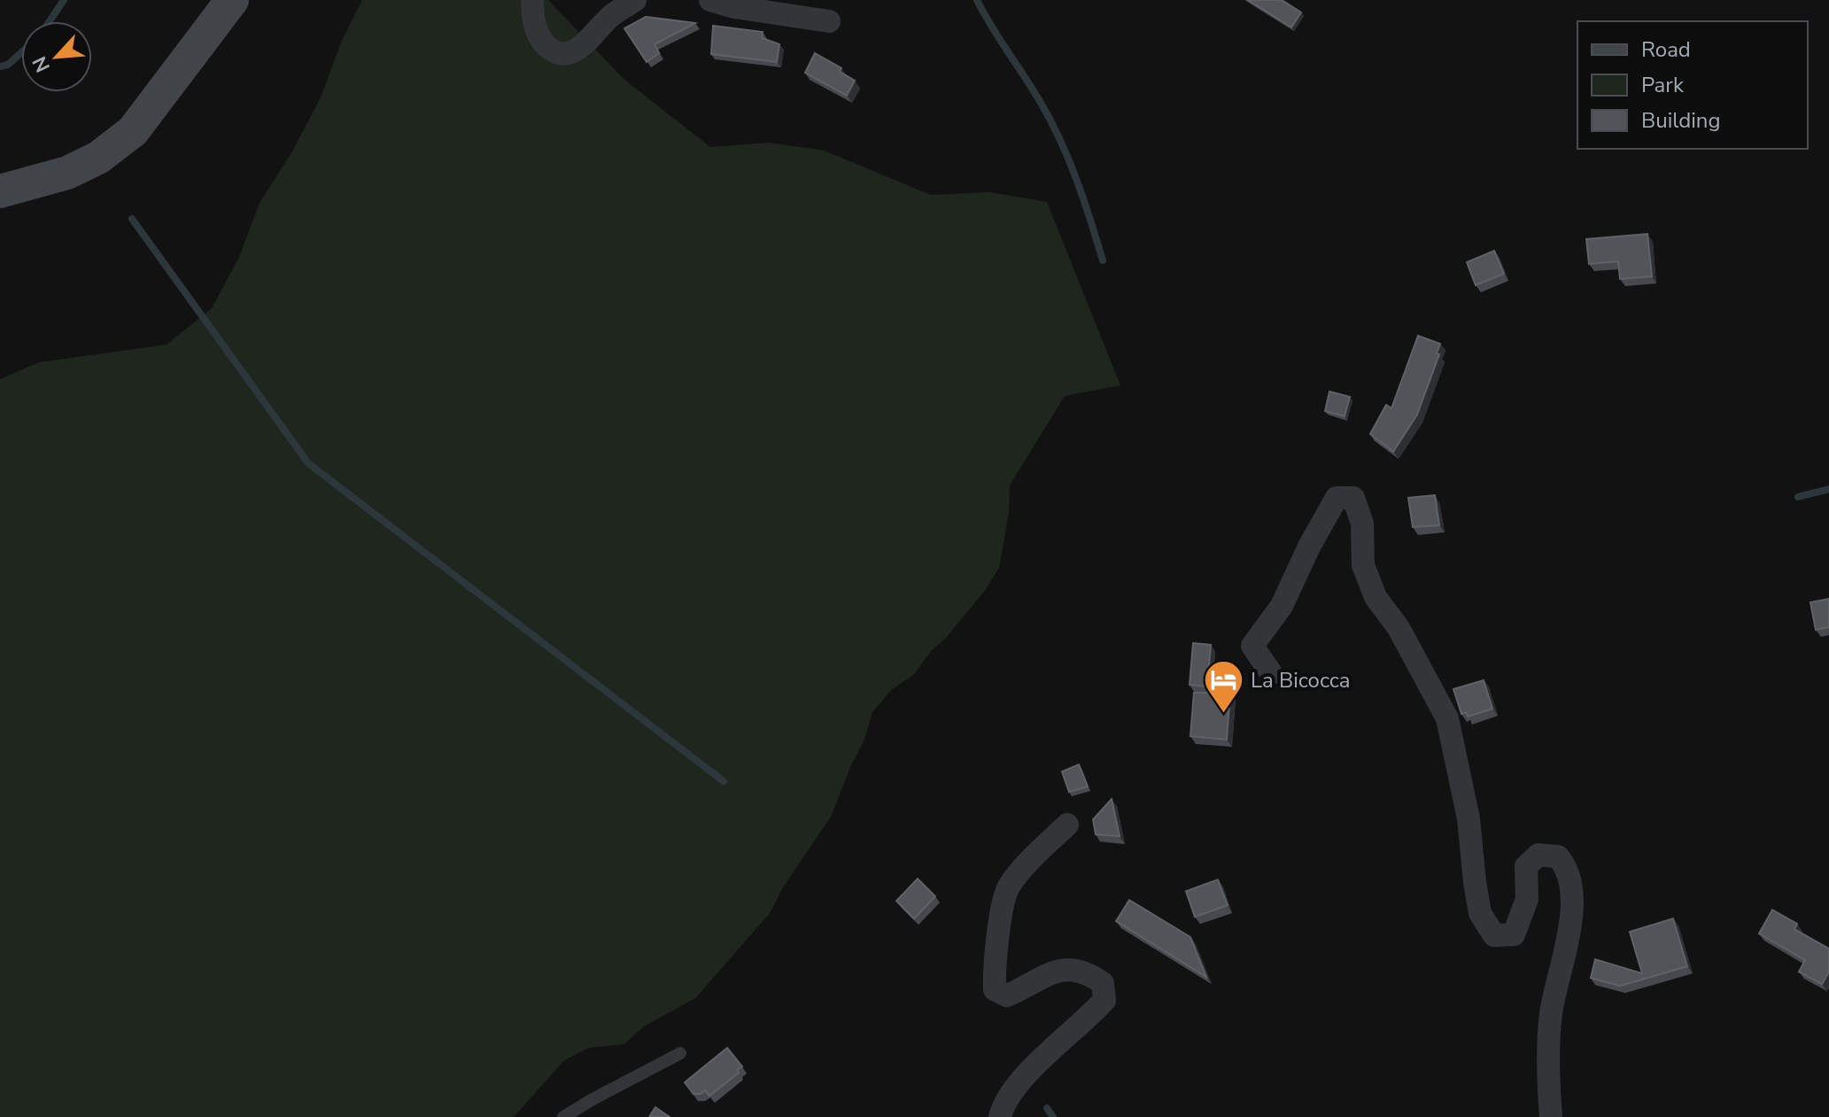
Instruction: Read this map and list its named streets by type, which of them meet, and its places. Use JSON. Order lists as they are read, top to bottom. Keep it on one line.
{"places":{"hotel":["La Bicocca"]},"legend":["Road","Park","Building"],"north":"bottom left"}
